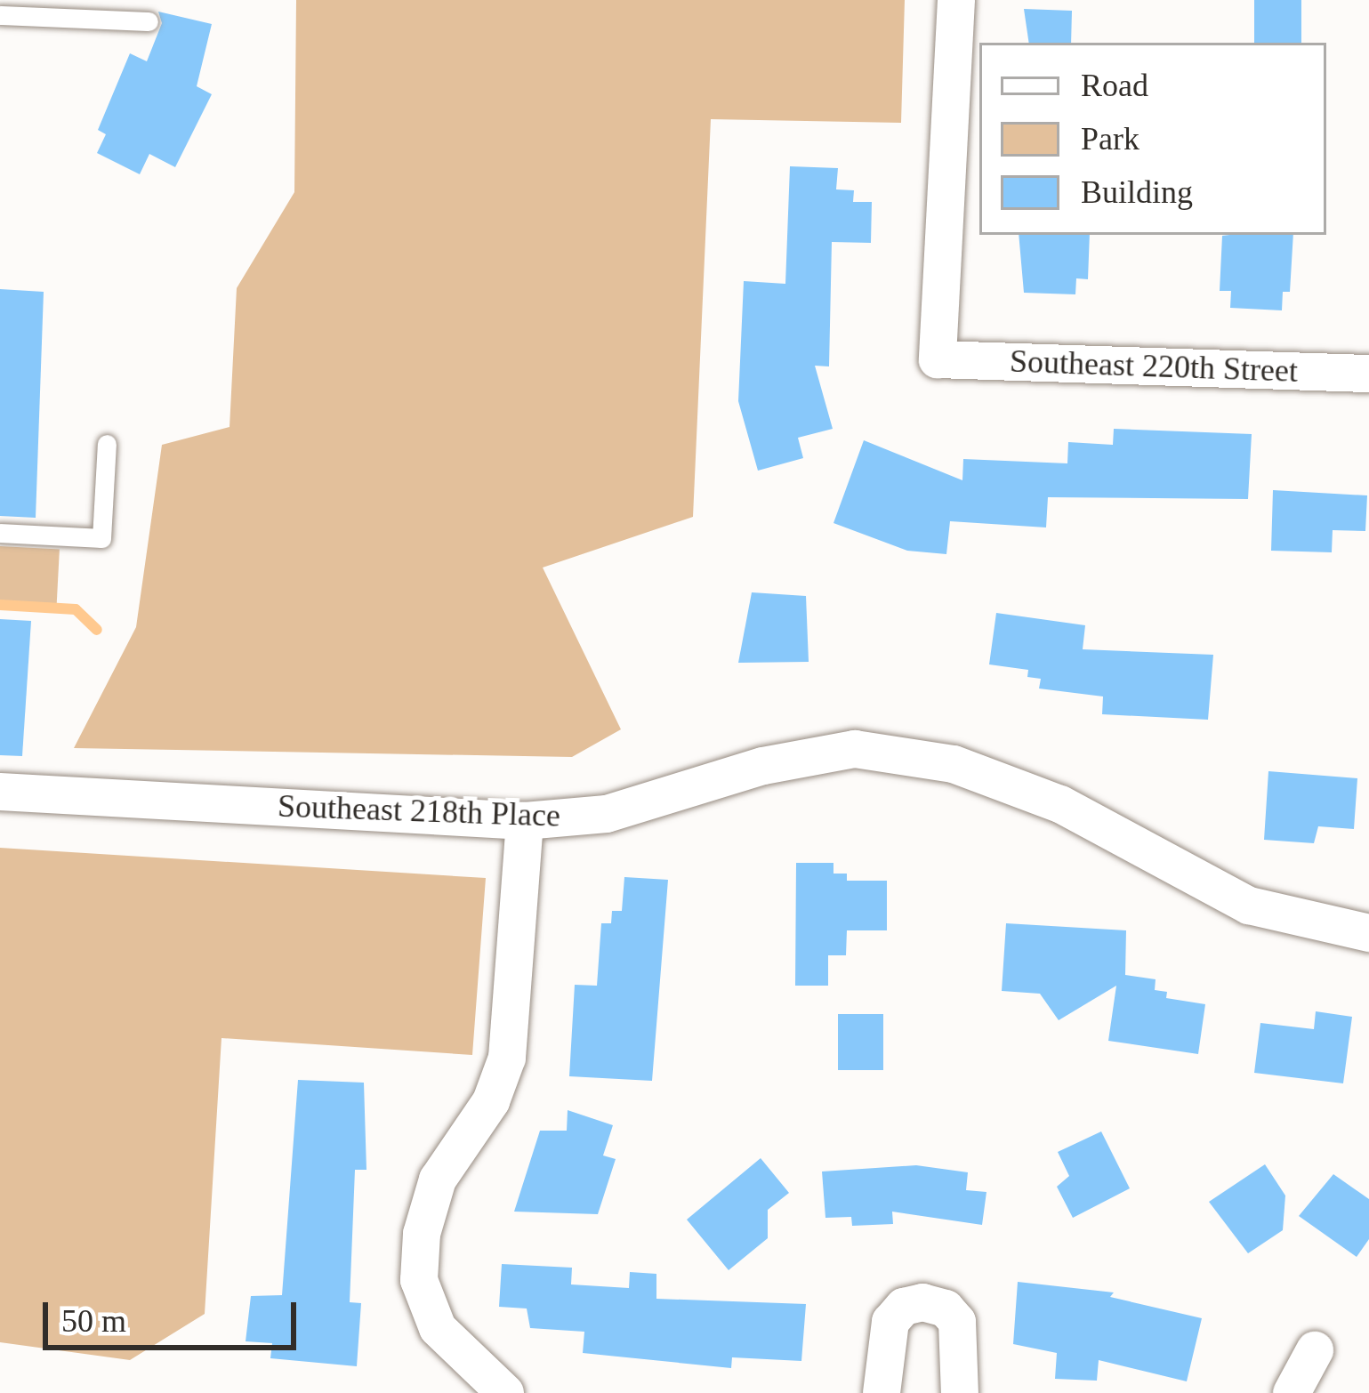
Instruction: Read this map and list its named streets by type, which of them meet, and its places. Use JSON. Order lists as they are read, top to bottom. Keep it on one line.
{"streets":{"street":["Southeast 220th Street","Southeast 218th Place"]},"legend":["Road","Park","Building"],"scale_bar":"50 m"}
